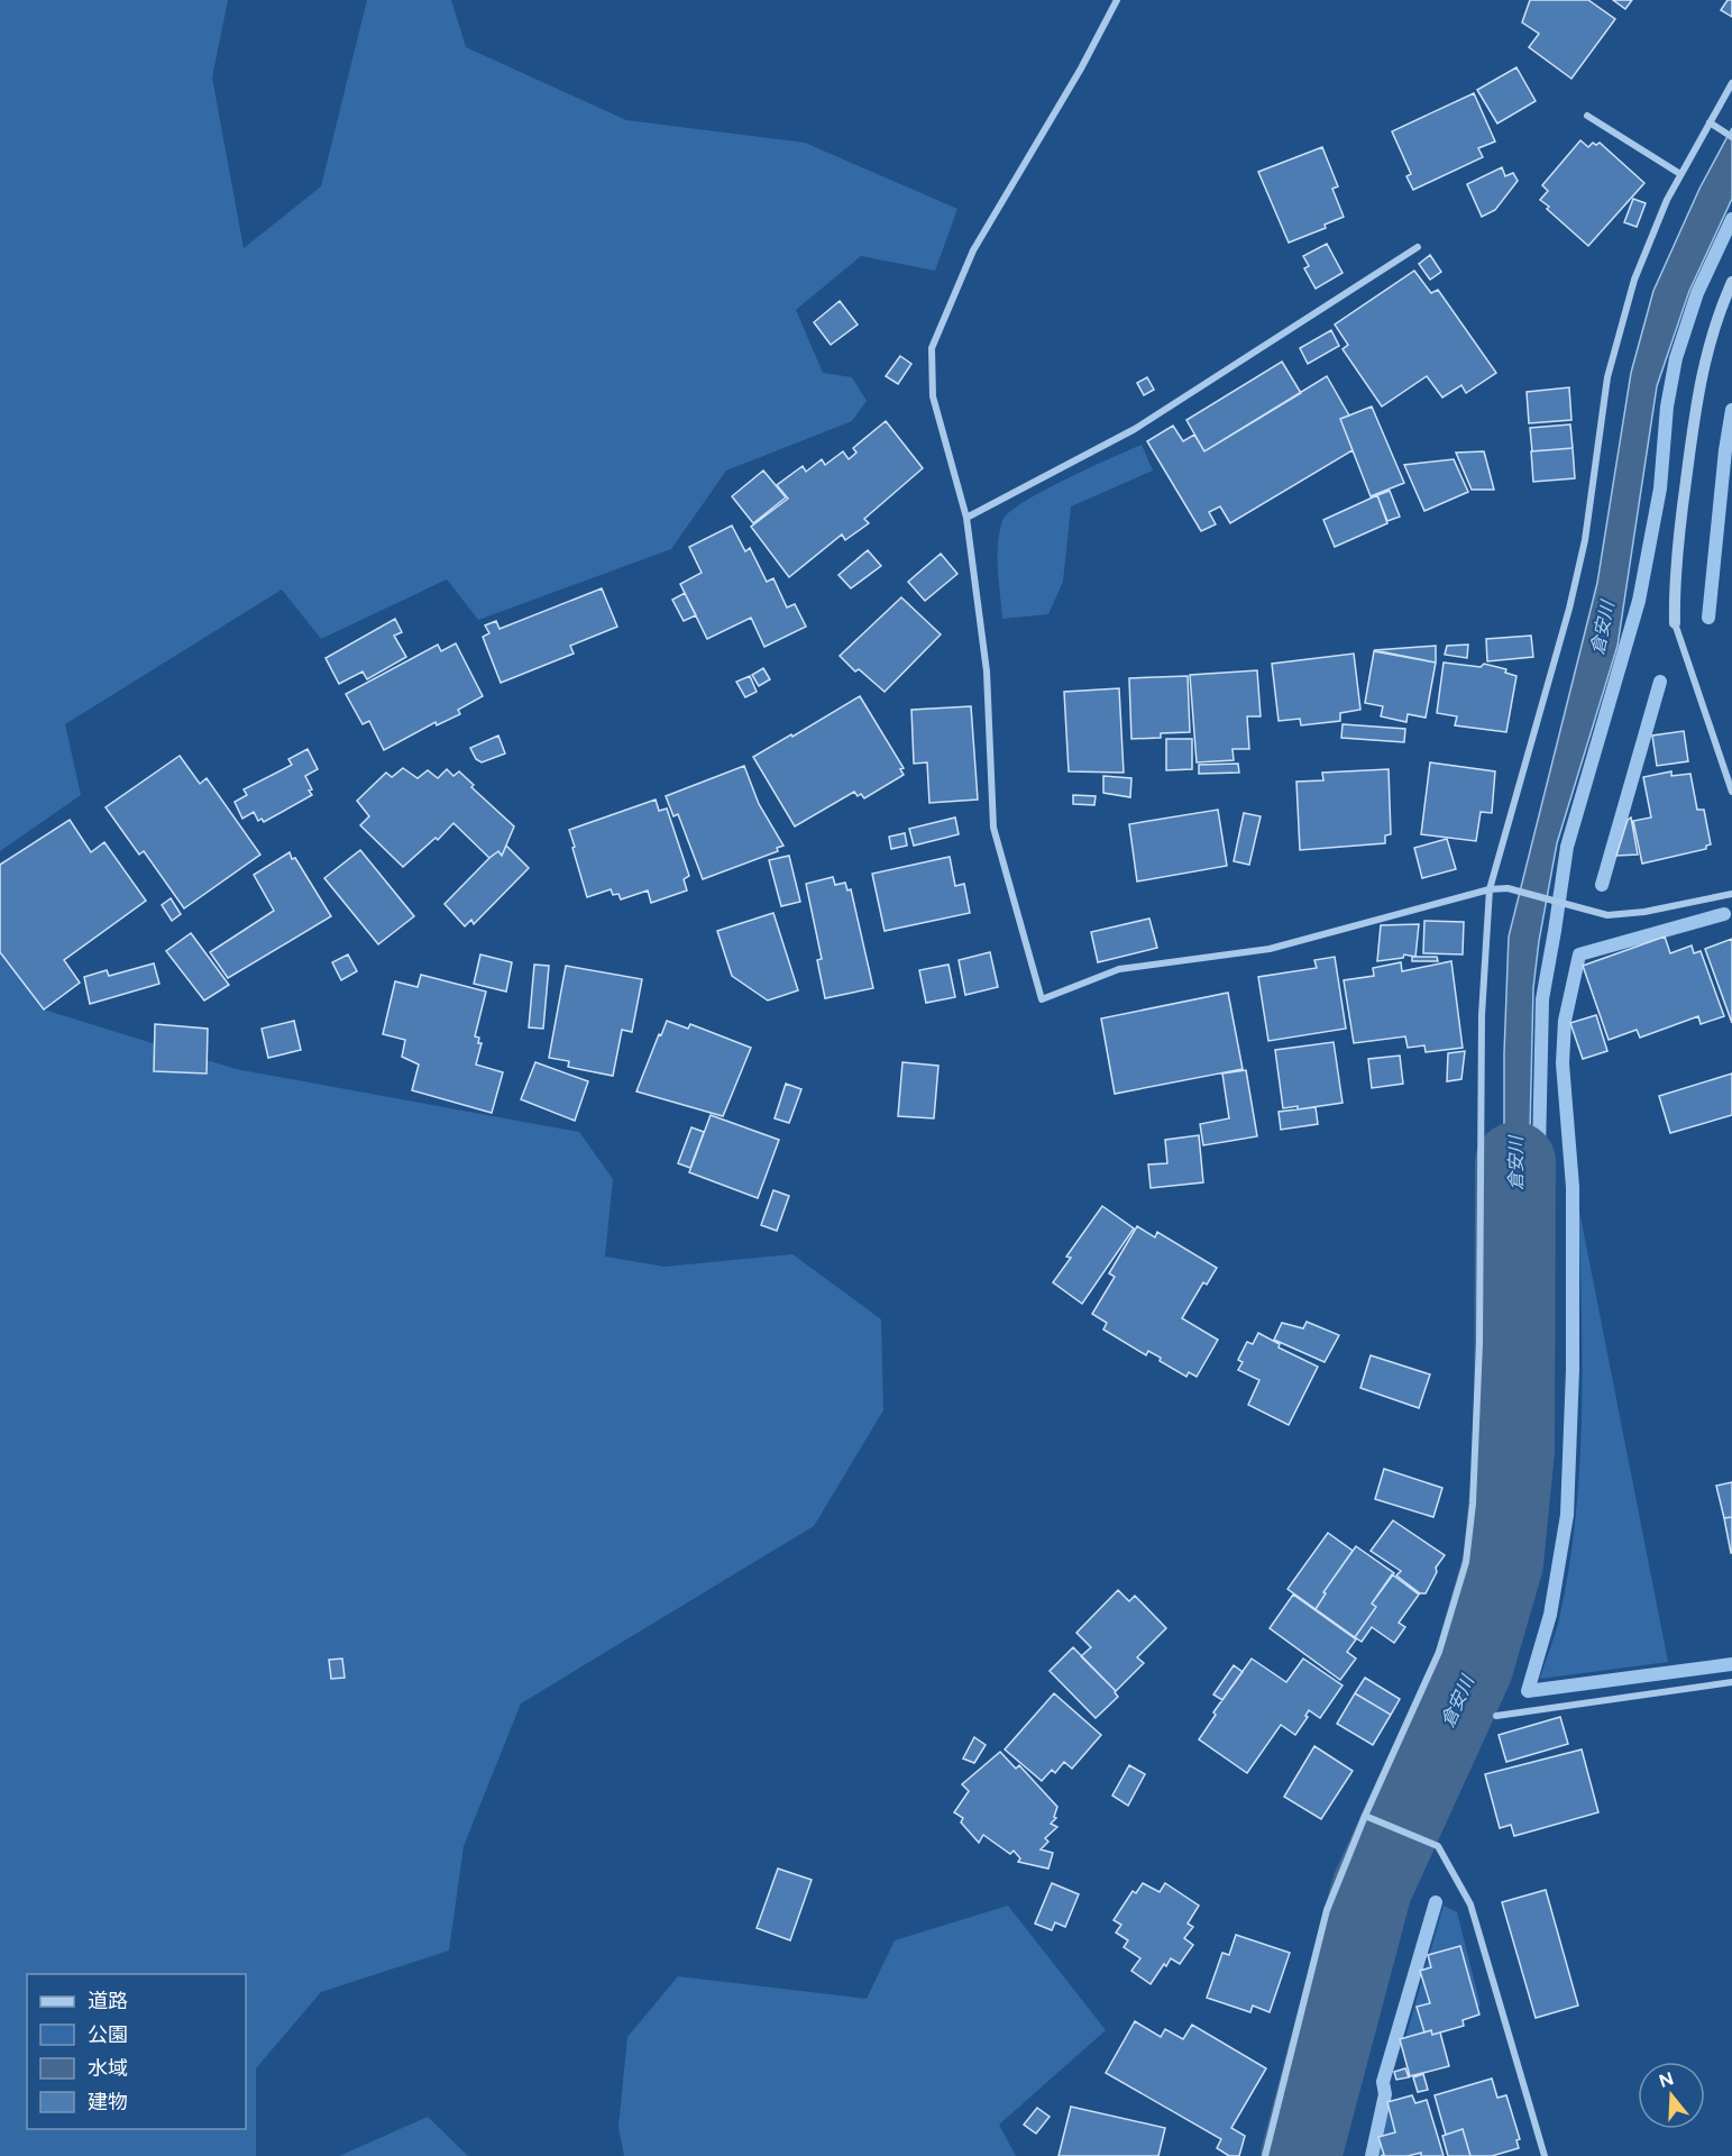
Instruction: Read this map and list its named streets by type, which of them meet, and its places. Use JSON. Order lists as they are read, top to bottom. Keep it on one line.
{"water":["倉安川"],"legend":["道路","公園","水域","建物"],"north":"top"}
